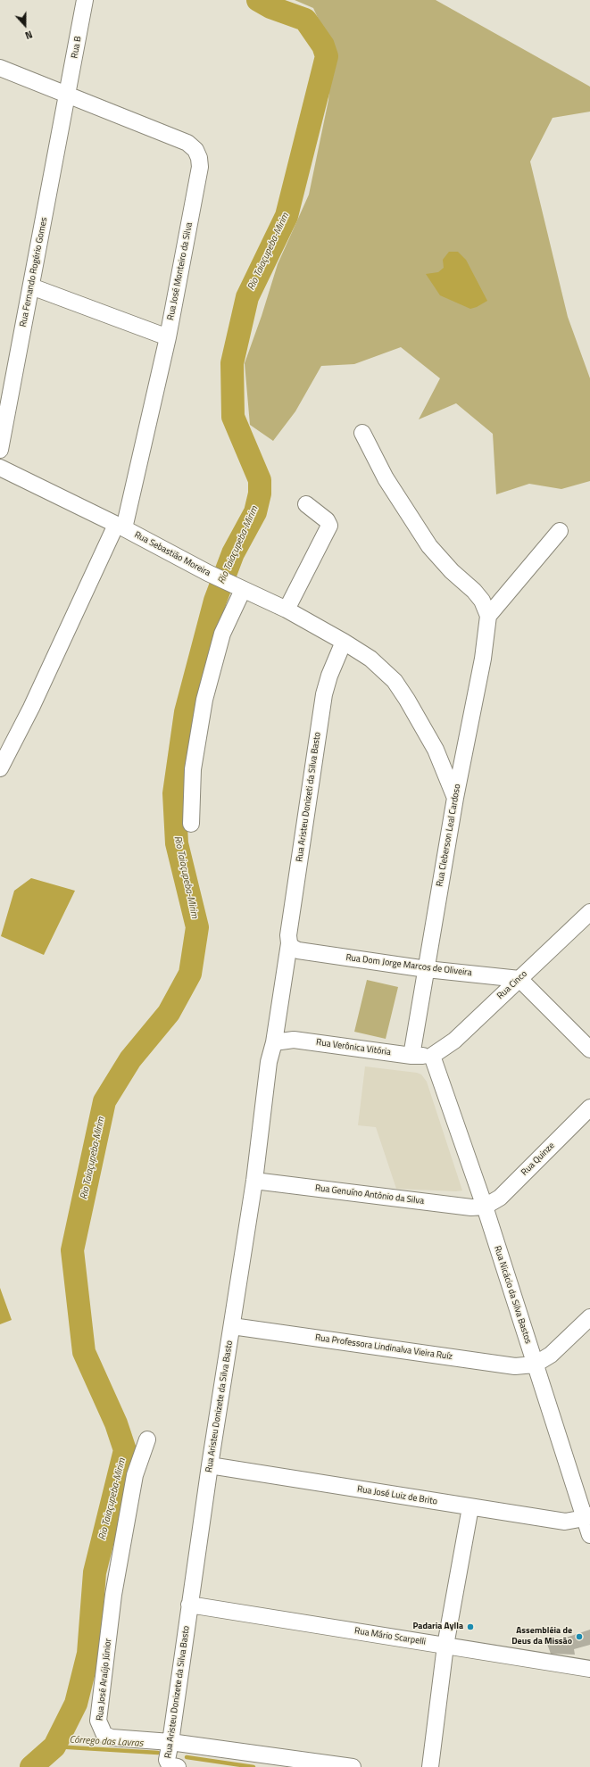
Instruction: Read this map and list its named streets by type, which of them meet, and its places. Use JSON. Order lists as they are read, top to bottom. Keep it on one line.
{"streets":{"street":["Rua B","Rua José Monteiro da Silva","Rua Fernando Rogério Gomes","Rua Sebastião Moreira","Rua Aristeu Donizeti da Silva Basto","Rua Cleberson Leal Cardoso","Rua Dom Jorge Marcos de Oliveira","Rua Cinco","Rua Verônica Vitória","Rua Quinze","Rua Genuíno Antônio da Silva","Rua Nicácio da Silva Bastos","Rua Professora Lindinalva Vieira Ruíz","Rua Aristeu Donizete da Silva Basto","Rua José Luiz de Brito","Rua Mário Scarpelli","Rua José Araújo Júnior"]},"crossings":[["Rua B","Rua José Monteiro da Silva"],["Rua B","Rua Fernando Rogério Gomes"],["Rua José Monteiro da Silva","Rua Fernando Rogério Gomes"],["Rua José Monteiro da Silva","Rua Sebastião Moreira"],["Rua Sebastião Moreira","Rua Aristeu Donizeti da Silva Basto"],["Rua Sebastião Moreira","Rua Cleberson Leal Cardoso"],["Rua Aristeu Donizeti da Silva Basto","Rua Dom Jorge Marcos de Oliveira"],["Rua Aristeu Donizeti da Silva Basto","Rua Verônica Vitória"],["Rua Aristeu Donizeti da Silva Basto","Rua Aristeu Donizete da Silva Basto"],["Rua Cleberson Leal Cardoso","Rua Dom Jorge Marcos de Oliveira"],["Rua Cleberson Leal Cardoso","Rua Verônica Vitória"],["Rua Dom Jorge Marcos de Oliveira","Rua Cinco"],["Rua Cinco","Rua Verônica Vitória"],["Rua Cinco","Rua Nicácio da Silva Bastos"],["Rua Verônica Vitória","Rua Nicácio da Silva Bastos"],["Rua Verônica Vitória","Rua Aristeu Donizete da Silva Basto"],["Rua Quinze","Rua Genuíno Antônio da Silva"],["Rua Quinze","Rua Nicácio da Silva Bastos"],["Rua Genuíno Antônio da Silva","Rua Nicácio da Silva Bastos"],["Rua Genuíno Antônio da Silva","Rua Aristeu Donizete da Silva Basto"],["Rua Nicácio da Silva Bastos","Rua Professora Lindinalva Vieira Ruíz"],["Rua Nicácio da Silva Bastos","Rua José Luiz de Brito"],["Rua Professora Lindinalva Vieira Ruíz","Rua Aristeu Donizete da Silva Basto"],["Rua Aristeu Donizete da Silva Basto","Rua José Luiz de Brito"],["Rua Aristeu Donizete da Silva Basto","Rua Mário Scarpelli"],["Rua Aristeu Donizete da Silva Basto","Rua José Araújo Júnior"]],"water":["Rio Taiaçupeba-Mirim","Córrego das Lavras"],"places":["Padaria Aylla","Assembléia de Deus da Missão"],"north":"bottom"}
